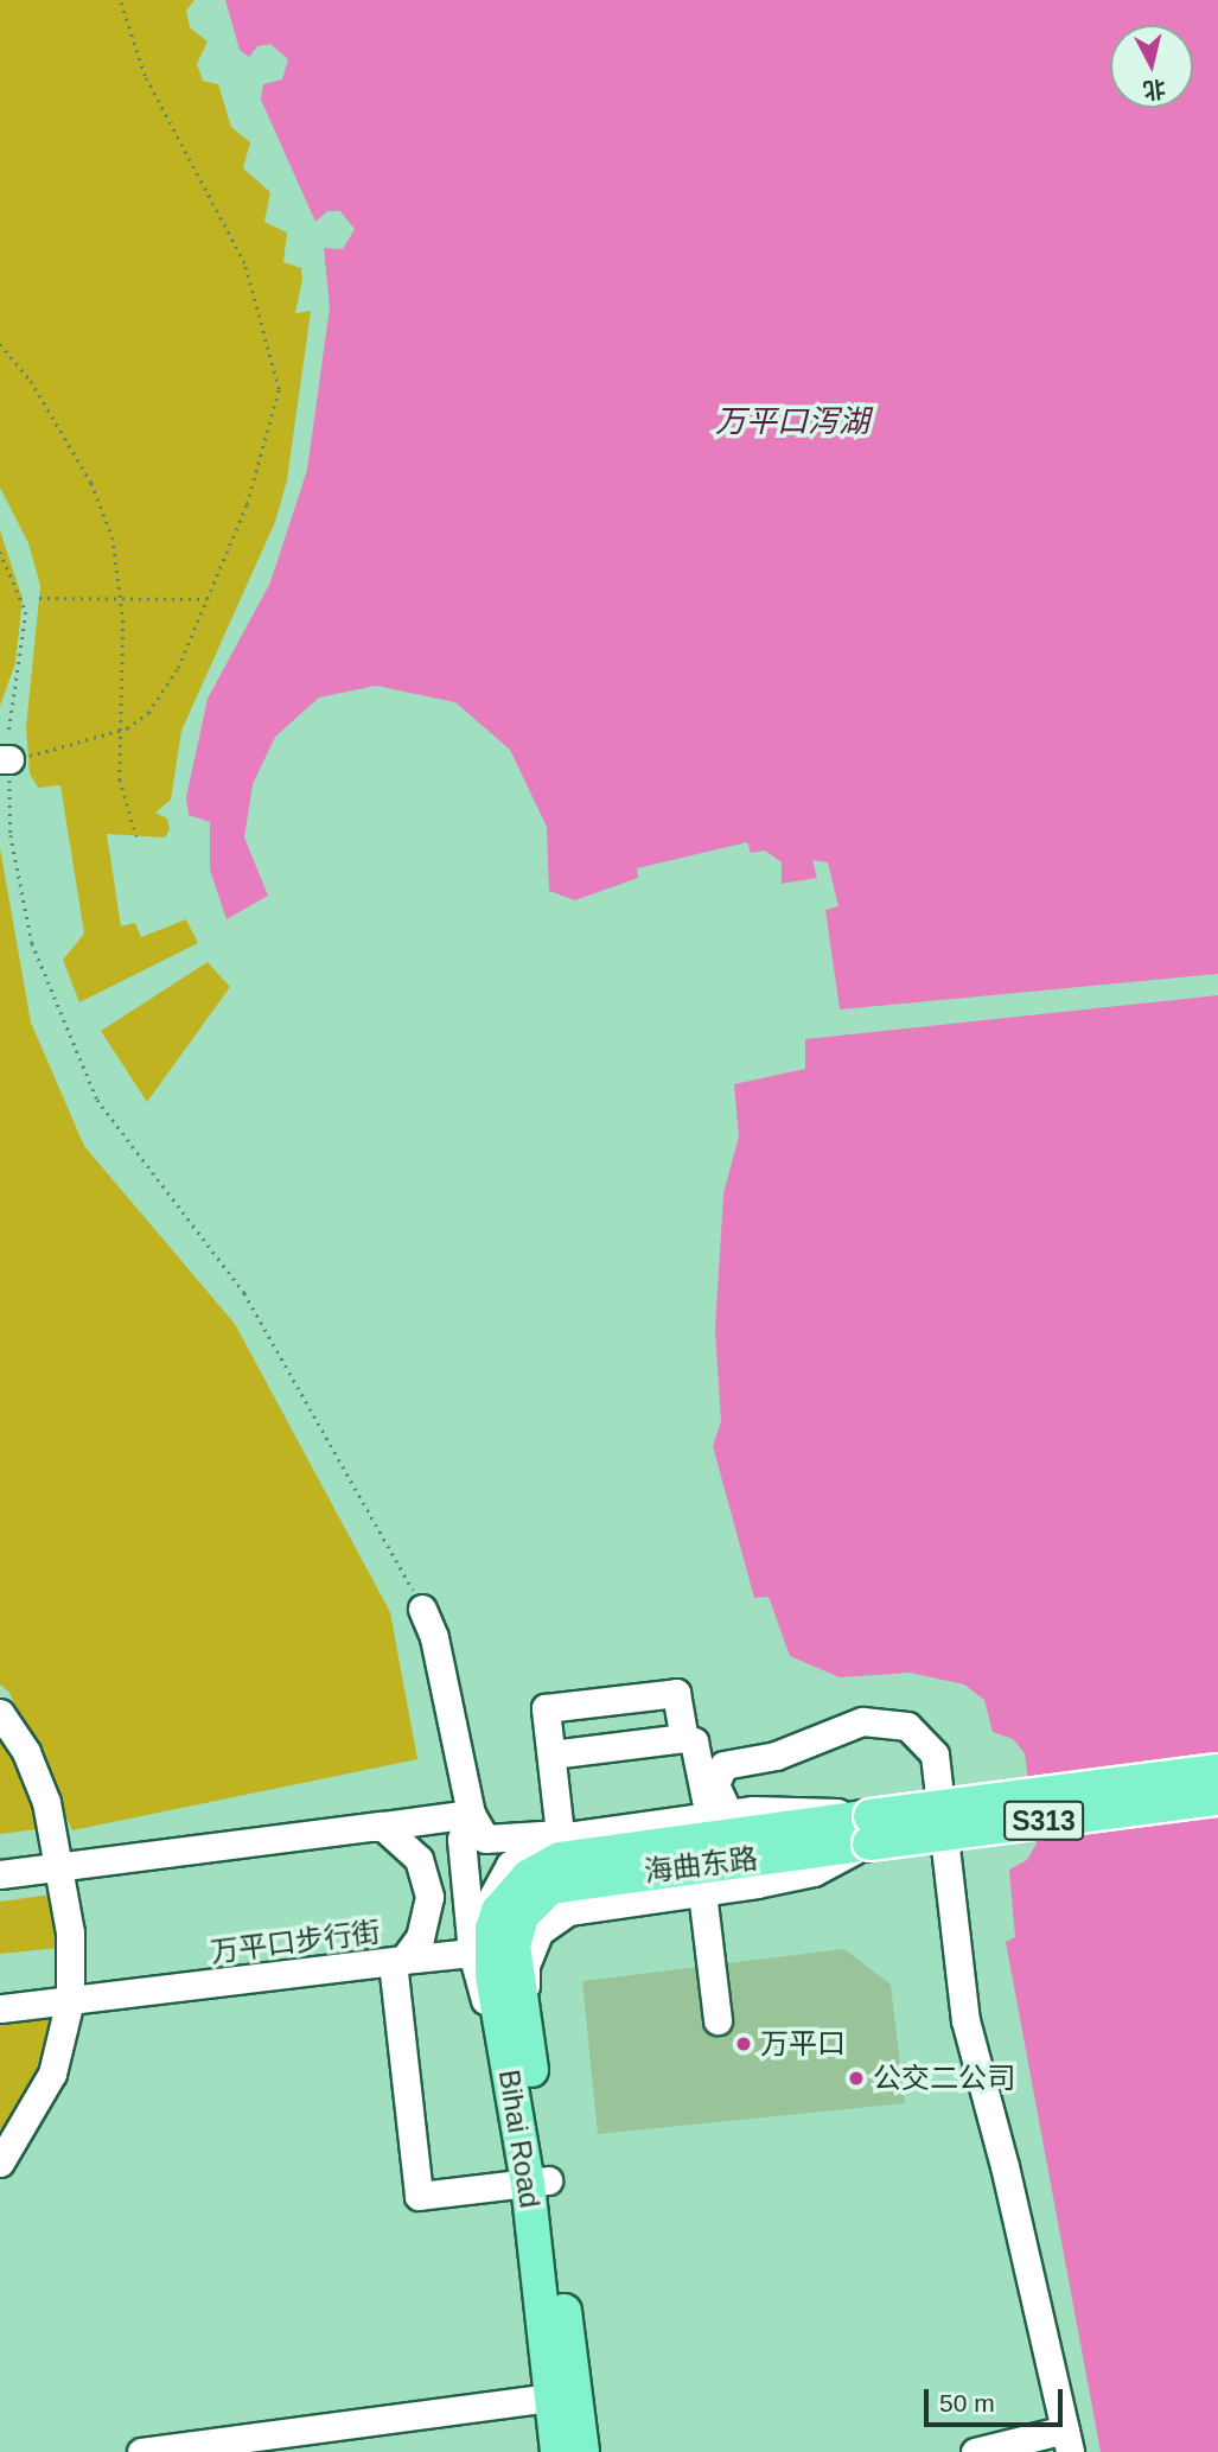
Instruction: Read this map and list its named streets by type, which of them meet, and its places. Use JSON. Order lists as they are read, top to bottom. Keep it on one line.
{"streets":{"main road":["S313","海曲东路","Bihai Road"],"street":["万平口步行街"]},"crossings":[["S313","海曲东路"],["海曲东路","Bihai Road"]],"water":["万平口泻湖"],"places":["万平口","公交二公司"],"scale_bar":"50 m","north":"bottom"}
